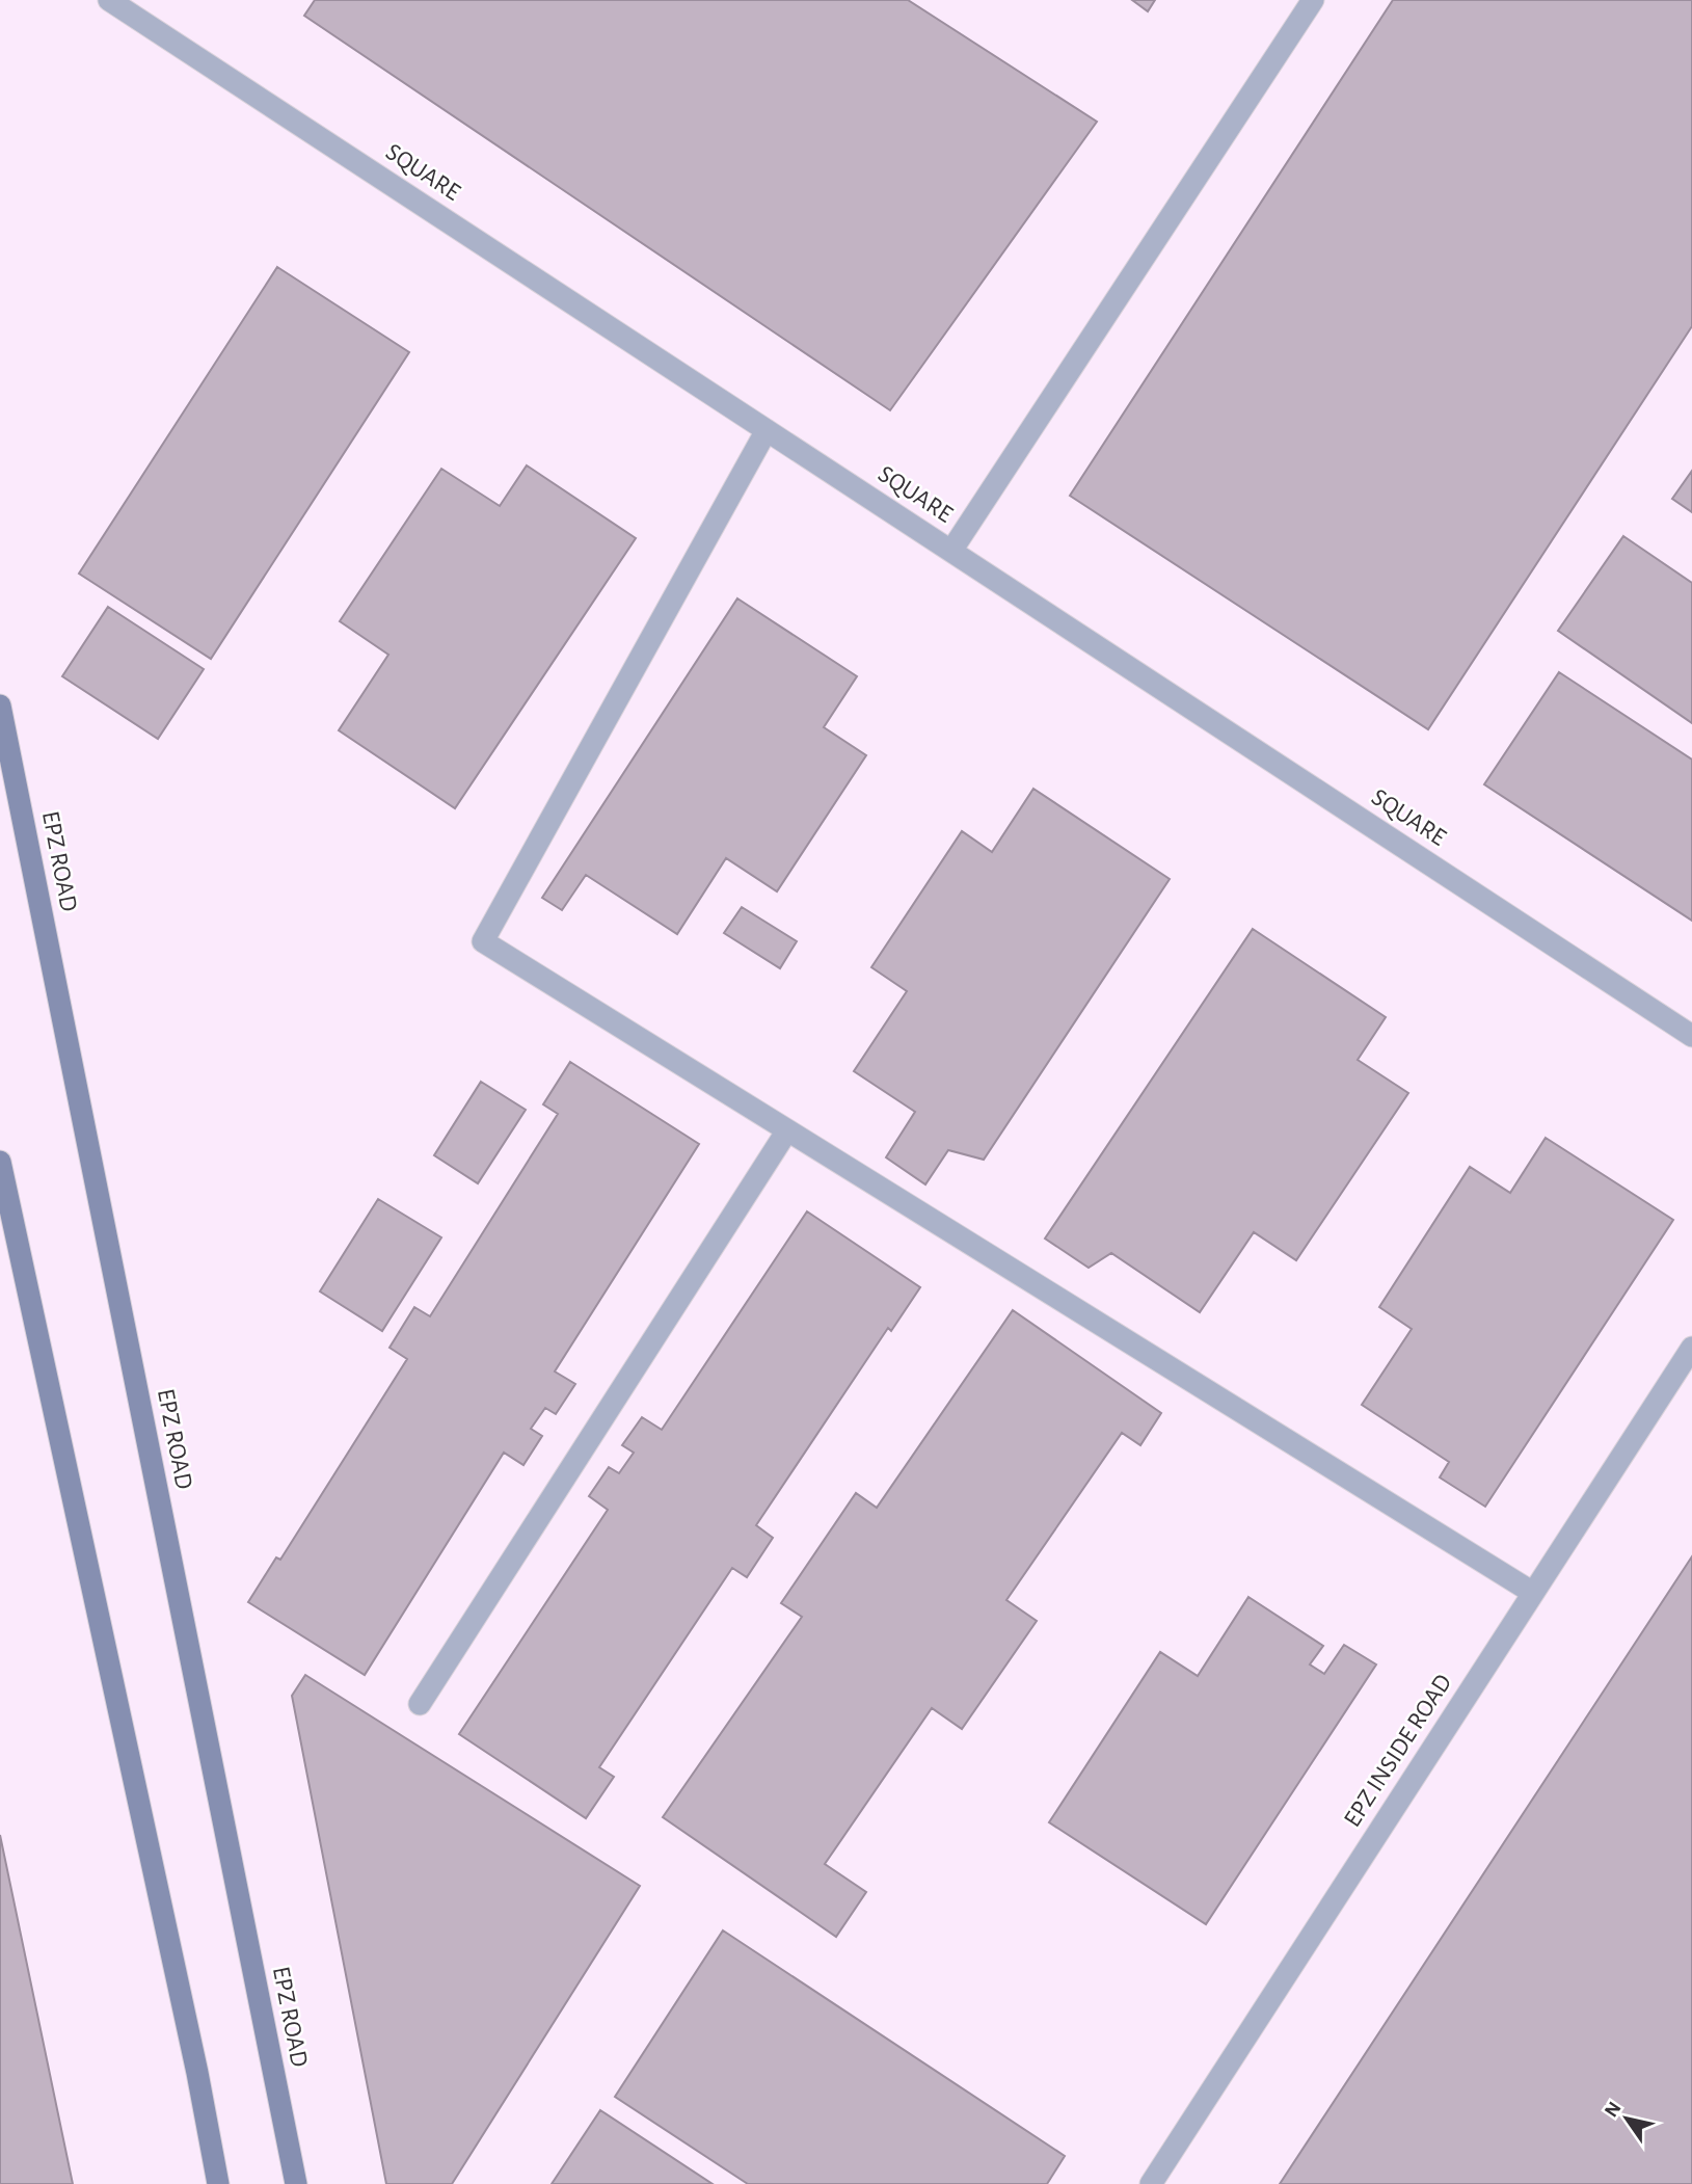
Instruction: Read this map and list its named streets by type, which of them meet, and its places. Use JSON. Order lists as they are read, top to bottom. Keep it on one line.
{"streets":{"main road":["EPZ ROAD"],"lane":["SQUARE","EPZ INSIDE ROAD"]},"north":"top left"}
